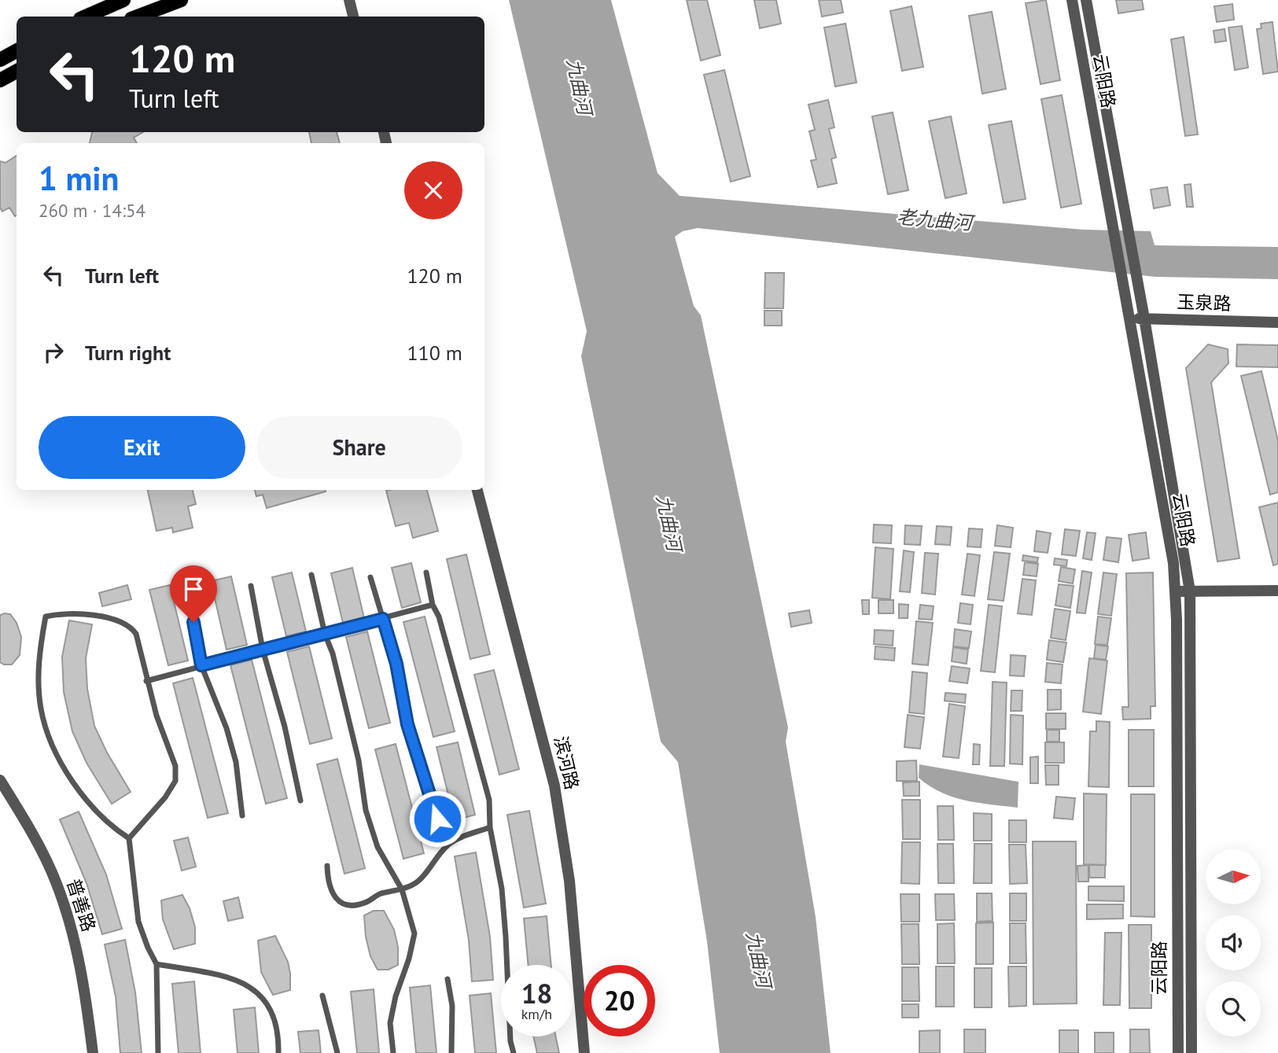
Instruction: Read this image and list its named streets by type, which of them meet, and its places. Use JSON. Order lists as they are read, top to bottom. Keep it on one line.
{"streets":{"street":["云阳路","玉泉路","滨河路","普善路"]},"crossings":[["云阳路","玉泉路"]],"water":["九曲河","老九曲河"],"north":"right","page":{"turn":["120 m","Turn left"],"heading":["1 min","260 m · 14:54"],"list":[{"name":"Turn left","value":"120 m"},{"name":"Turn right","value":"110 m"}],"buttons":["Exit","Share"],"speed":"18 km/h","limit":"20"}}
